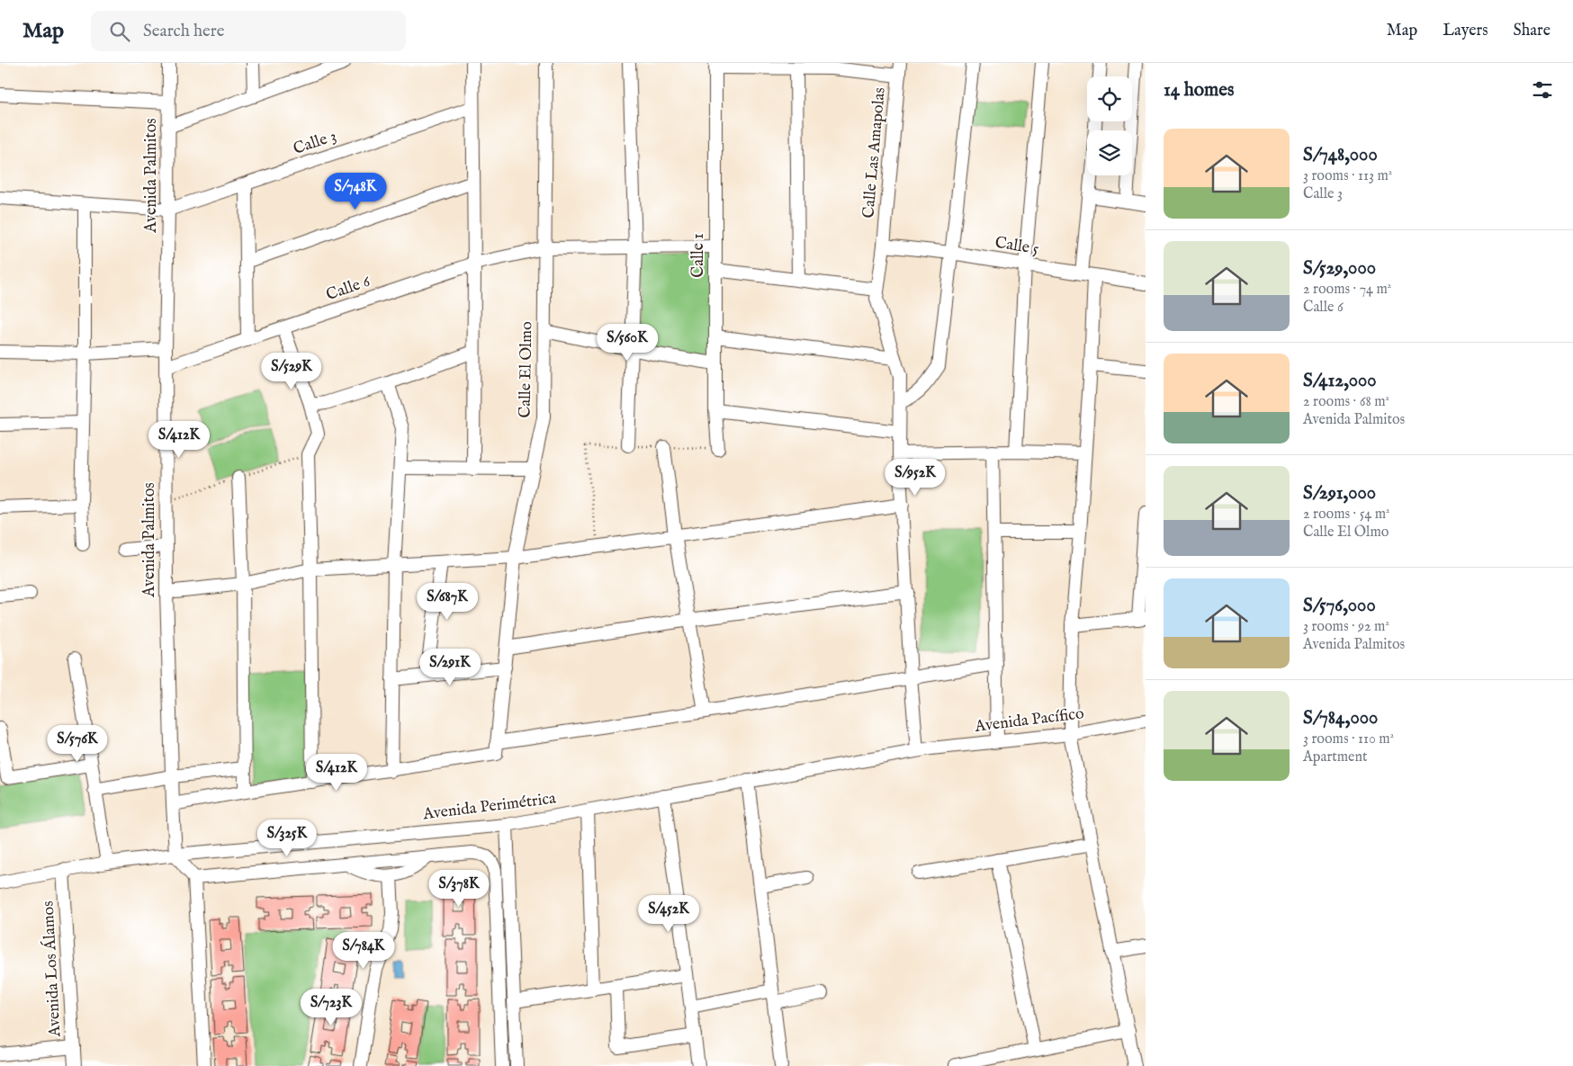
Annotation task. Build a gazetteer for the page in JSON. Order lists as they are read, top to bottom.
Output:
{
  "streets": {
    "street": [
      "Calle 3",
      "Calle Las Amapolas",
      "Avenida Palmitos",
      "Calle 5",
      "Calle 1",
      "Calle 6",
      "Calle El Olmo",
      "Avenida Pacífico",
      "Avenida Perimétrica",
      "Avenida Los Álamos"
    ]
  },
  "crossings": [
    ["Calle 3", "Avenida Palmitos"],
    ["Calle Las Amapolas", "Calle 5"],
    ["Calle Las Amapolas", "Avenida Pacífico"],
    ["Calle Las Amapolas", "Avenida Perimétrica"],
    ["Avenida Palmitos", "Calle 6"],
    ["Avenida Palmitos", "Avenida Perimétrica"],
    ["Calle 1", "Calle 6"],
    ["Calle 6", "Calle El Olmo"],
    ["Avenida Pacífico", "Avenida Perimétrica"],
    ["Avenida Perimétrica", "Avenida Los Álamos"]
  ],
  "page": {
    "header": "Map",
    "search": "Search here",
    "nav": ["Map", "Layers", "Share"],
    "heading": "14 homes",
    "list": [
      {
        "name": "S/748,000",
        "note": "3 rooms · 113 m² · Calle 3"
      },
      {
        "name": "S/529,000",
        "note": "2 rooms · 74 m² · Calle 6"
      },
      {
        "name": "S/412,000",
        "note": "2 rooms · 68 m² · Avenida Palmitos"
      },
      {
        "name": "S/291,000",
        "note": "2 rooms · 54 m² · Calle El Olmo"
      },
      {
        "name": "S/576,000",
        "note": "3 rooms · 92 m² · Avenida Palmitos"
      },
      {
        "name": "S/784,000",
        "note": "3 rooms · 110 m² · Apartment"
      }
    ],
    "price": [
      "S/748K",
      "S/560K",
      "S/529K",
      "S/412K",
      "S/952K",
      "S/687K",
      "S/291K",
      "S/576K",
      "S/412K",
      "S/325K",
      "S/378K",
      "S/452K",
      "S/784K",
      "S/723K"
    ]
  }
}
